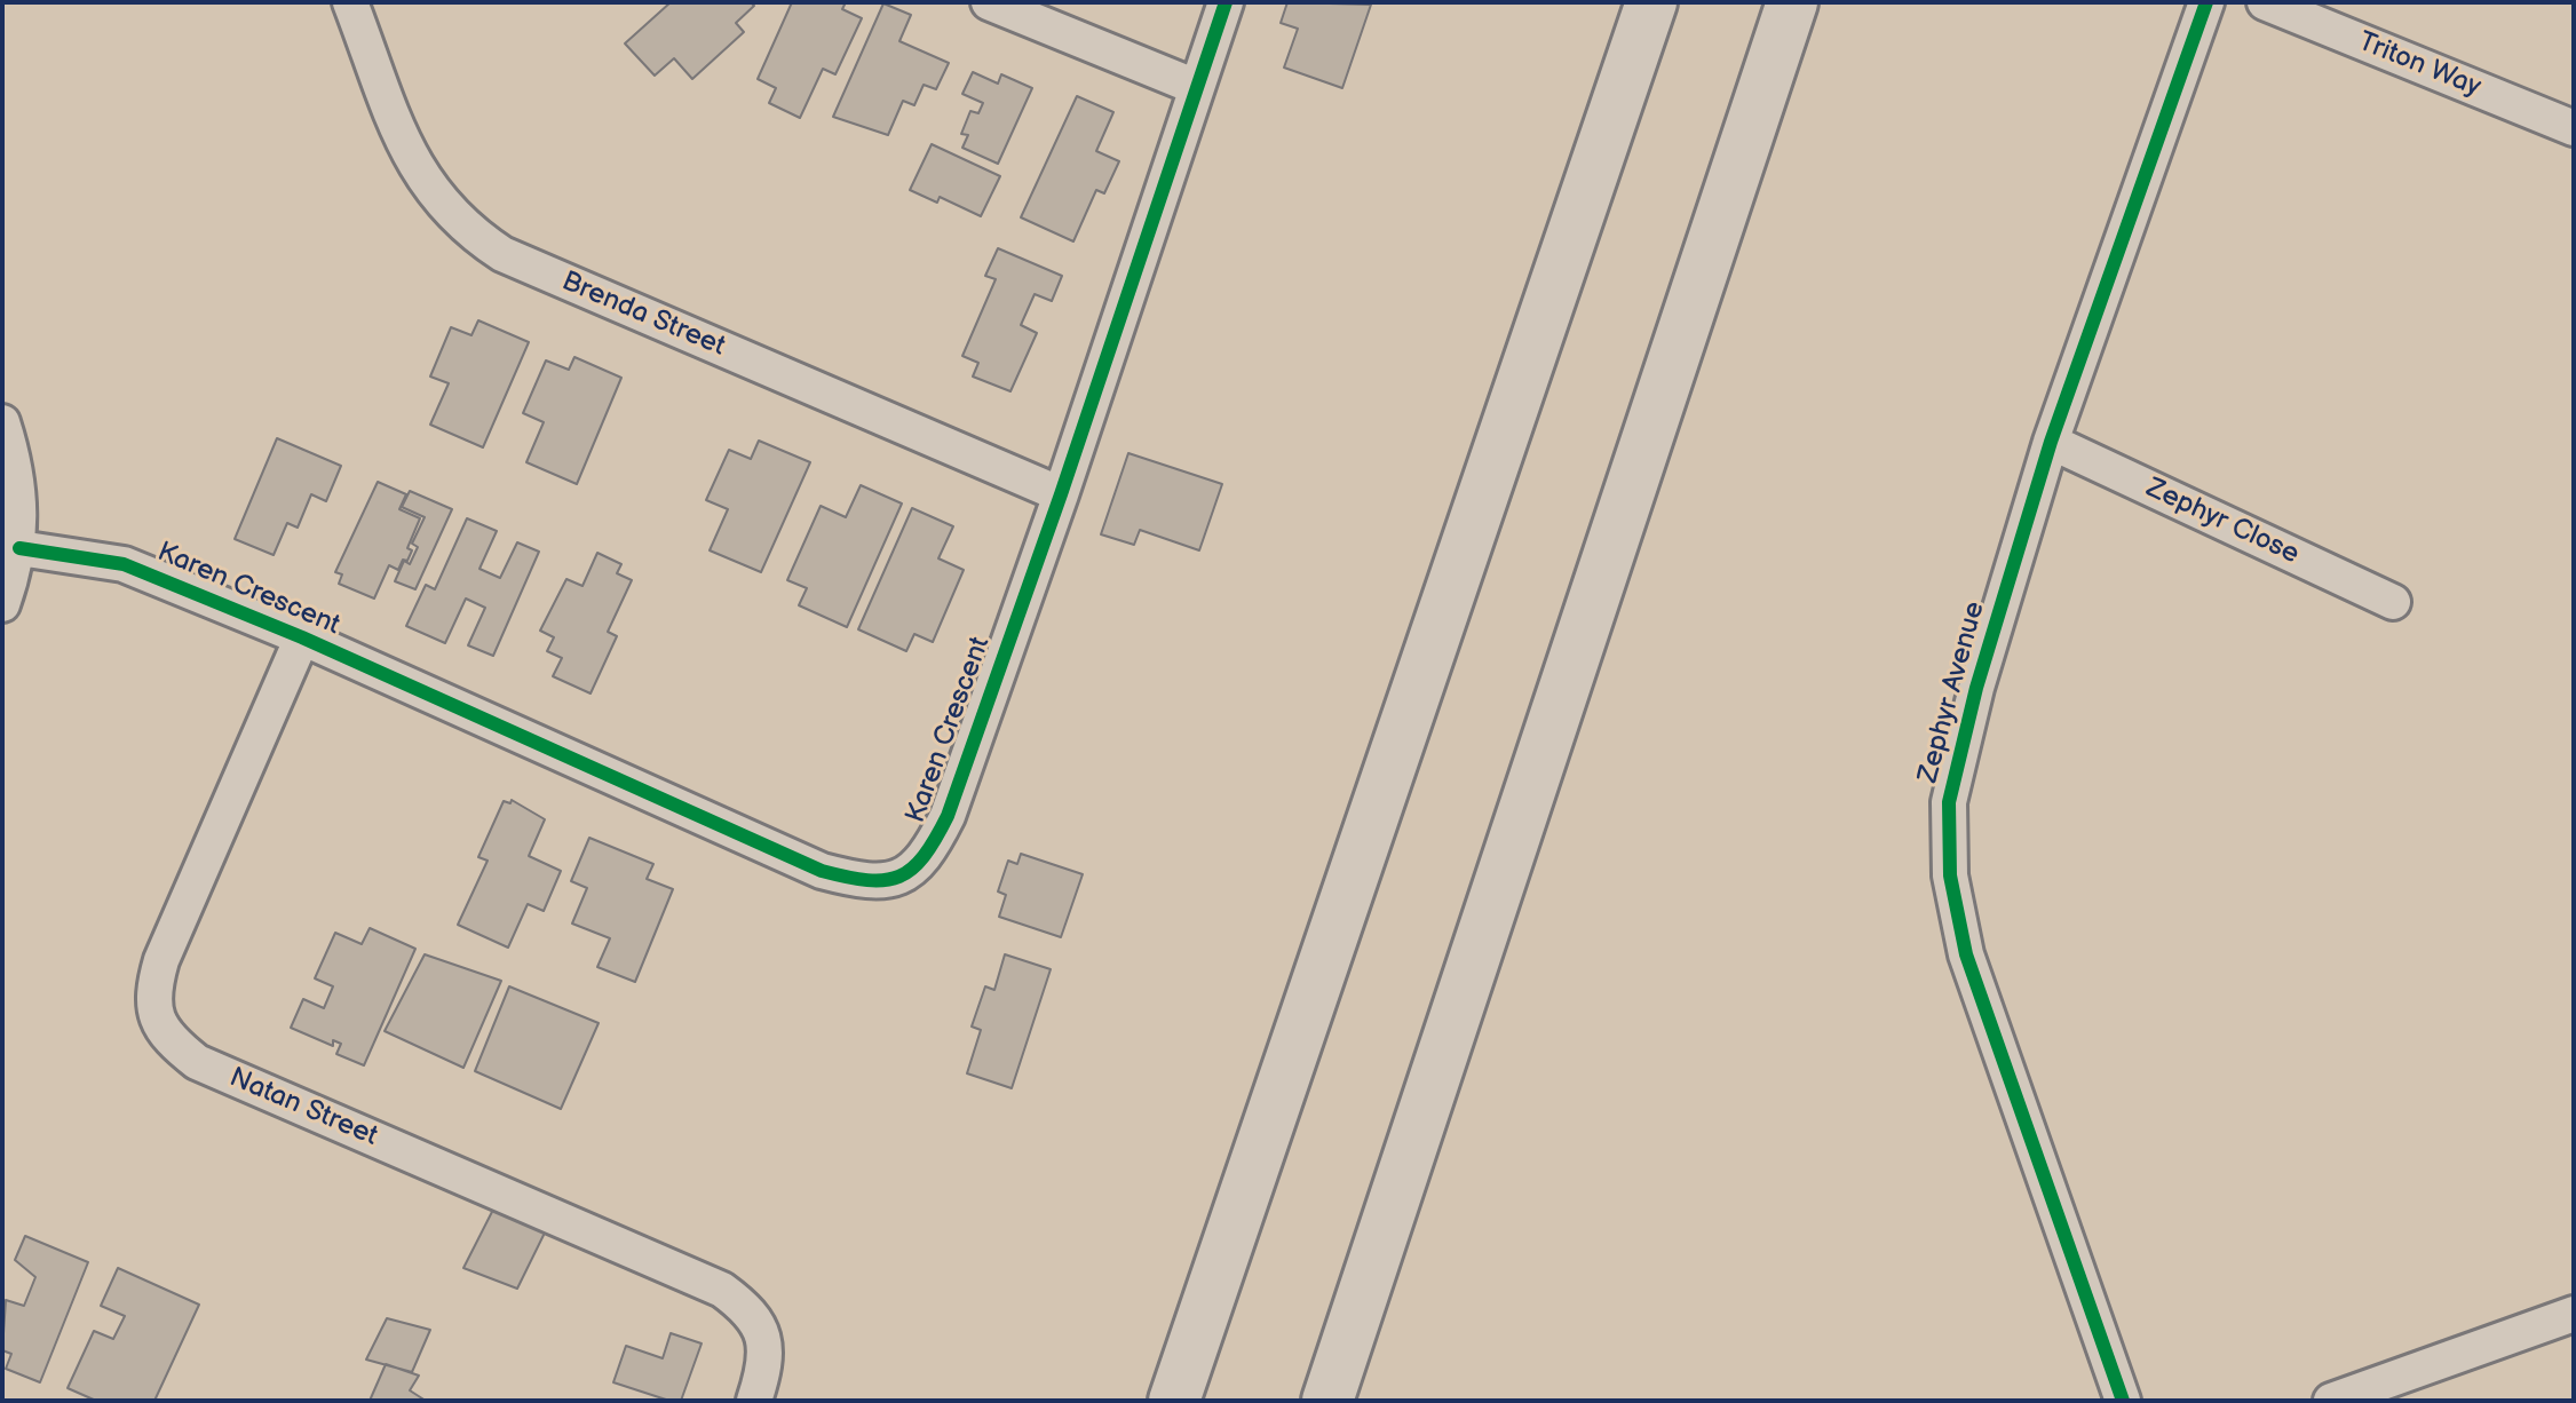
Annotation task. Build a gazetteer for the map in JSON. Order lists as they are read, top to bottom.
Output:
{
  "streets": {
    "street": [
      "Triton Way",
      "Brenda Street",
      "Zephyr Close",
      "Karen Crescent",
      "Zephyr Avenue",
      "Natan Street"
    ]
  },
  "crossings": [
    ["Brenda Street", "Karen Crescent"],
    ["Zephyr Close", "Zephyr Avenue"],
    ["Karen Crescent", "Natan Street"]
  ]
}
